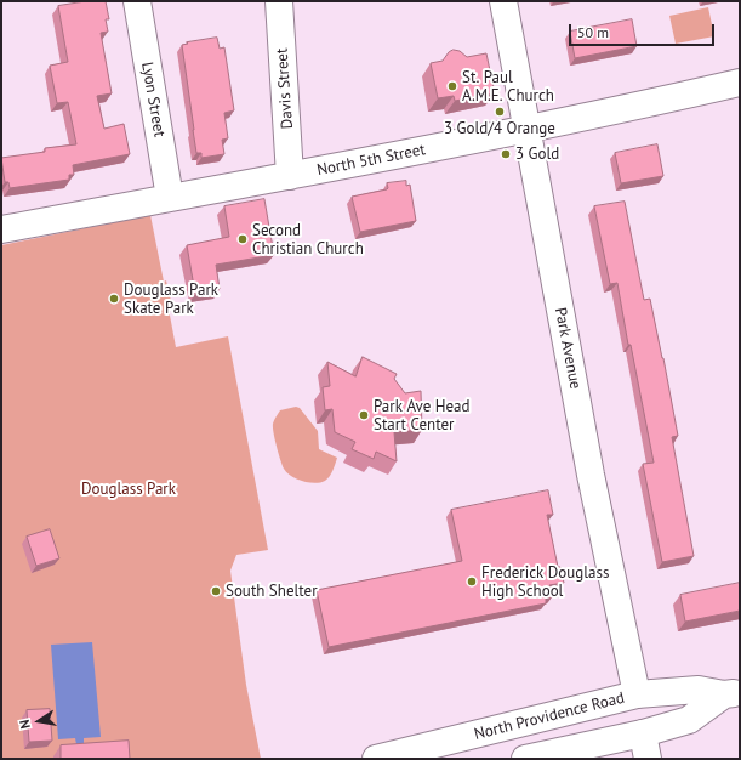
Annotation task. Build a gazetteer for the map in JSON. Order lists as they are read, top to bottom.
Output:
{
  "streets": {
    "street": [
      "Davis Street",
      "Lyon Street",
      "North 5th Street",
      "Park Avenue",
      "North Providence Road"
    ]
  },
  "crossings": [
    ["Davis Street", "North 5th Street"],
    ["Lyon Street", "North 5th Street"],
    ["North 5th Street", "Park Avenue"],
    ["Park Avenue", "North Providence Road"]
  ],
  "parks": ["Douglass Park"],
  "places": [
    "St. Paul A.M.E. Church",
    "3 Gold/4 Orange",
    "3 Gold",
    "Second Christian Church",
    "Douglass Park Skate Park",
    "Park Ave Head Start Center",
    "Frederick Douglass High School",
    "South Shelter"
  ],
  "scale_bar": "50 m",
  "north": "left"
}
